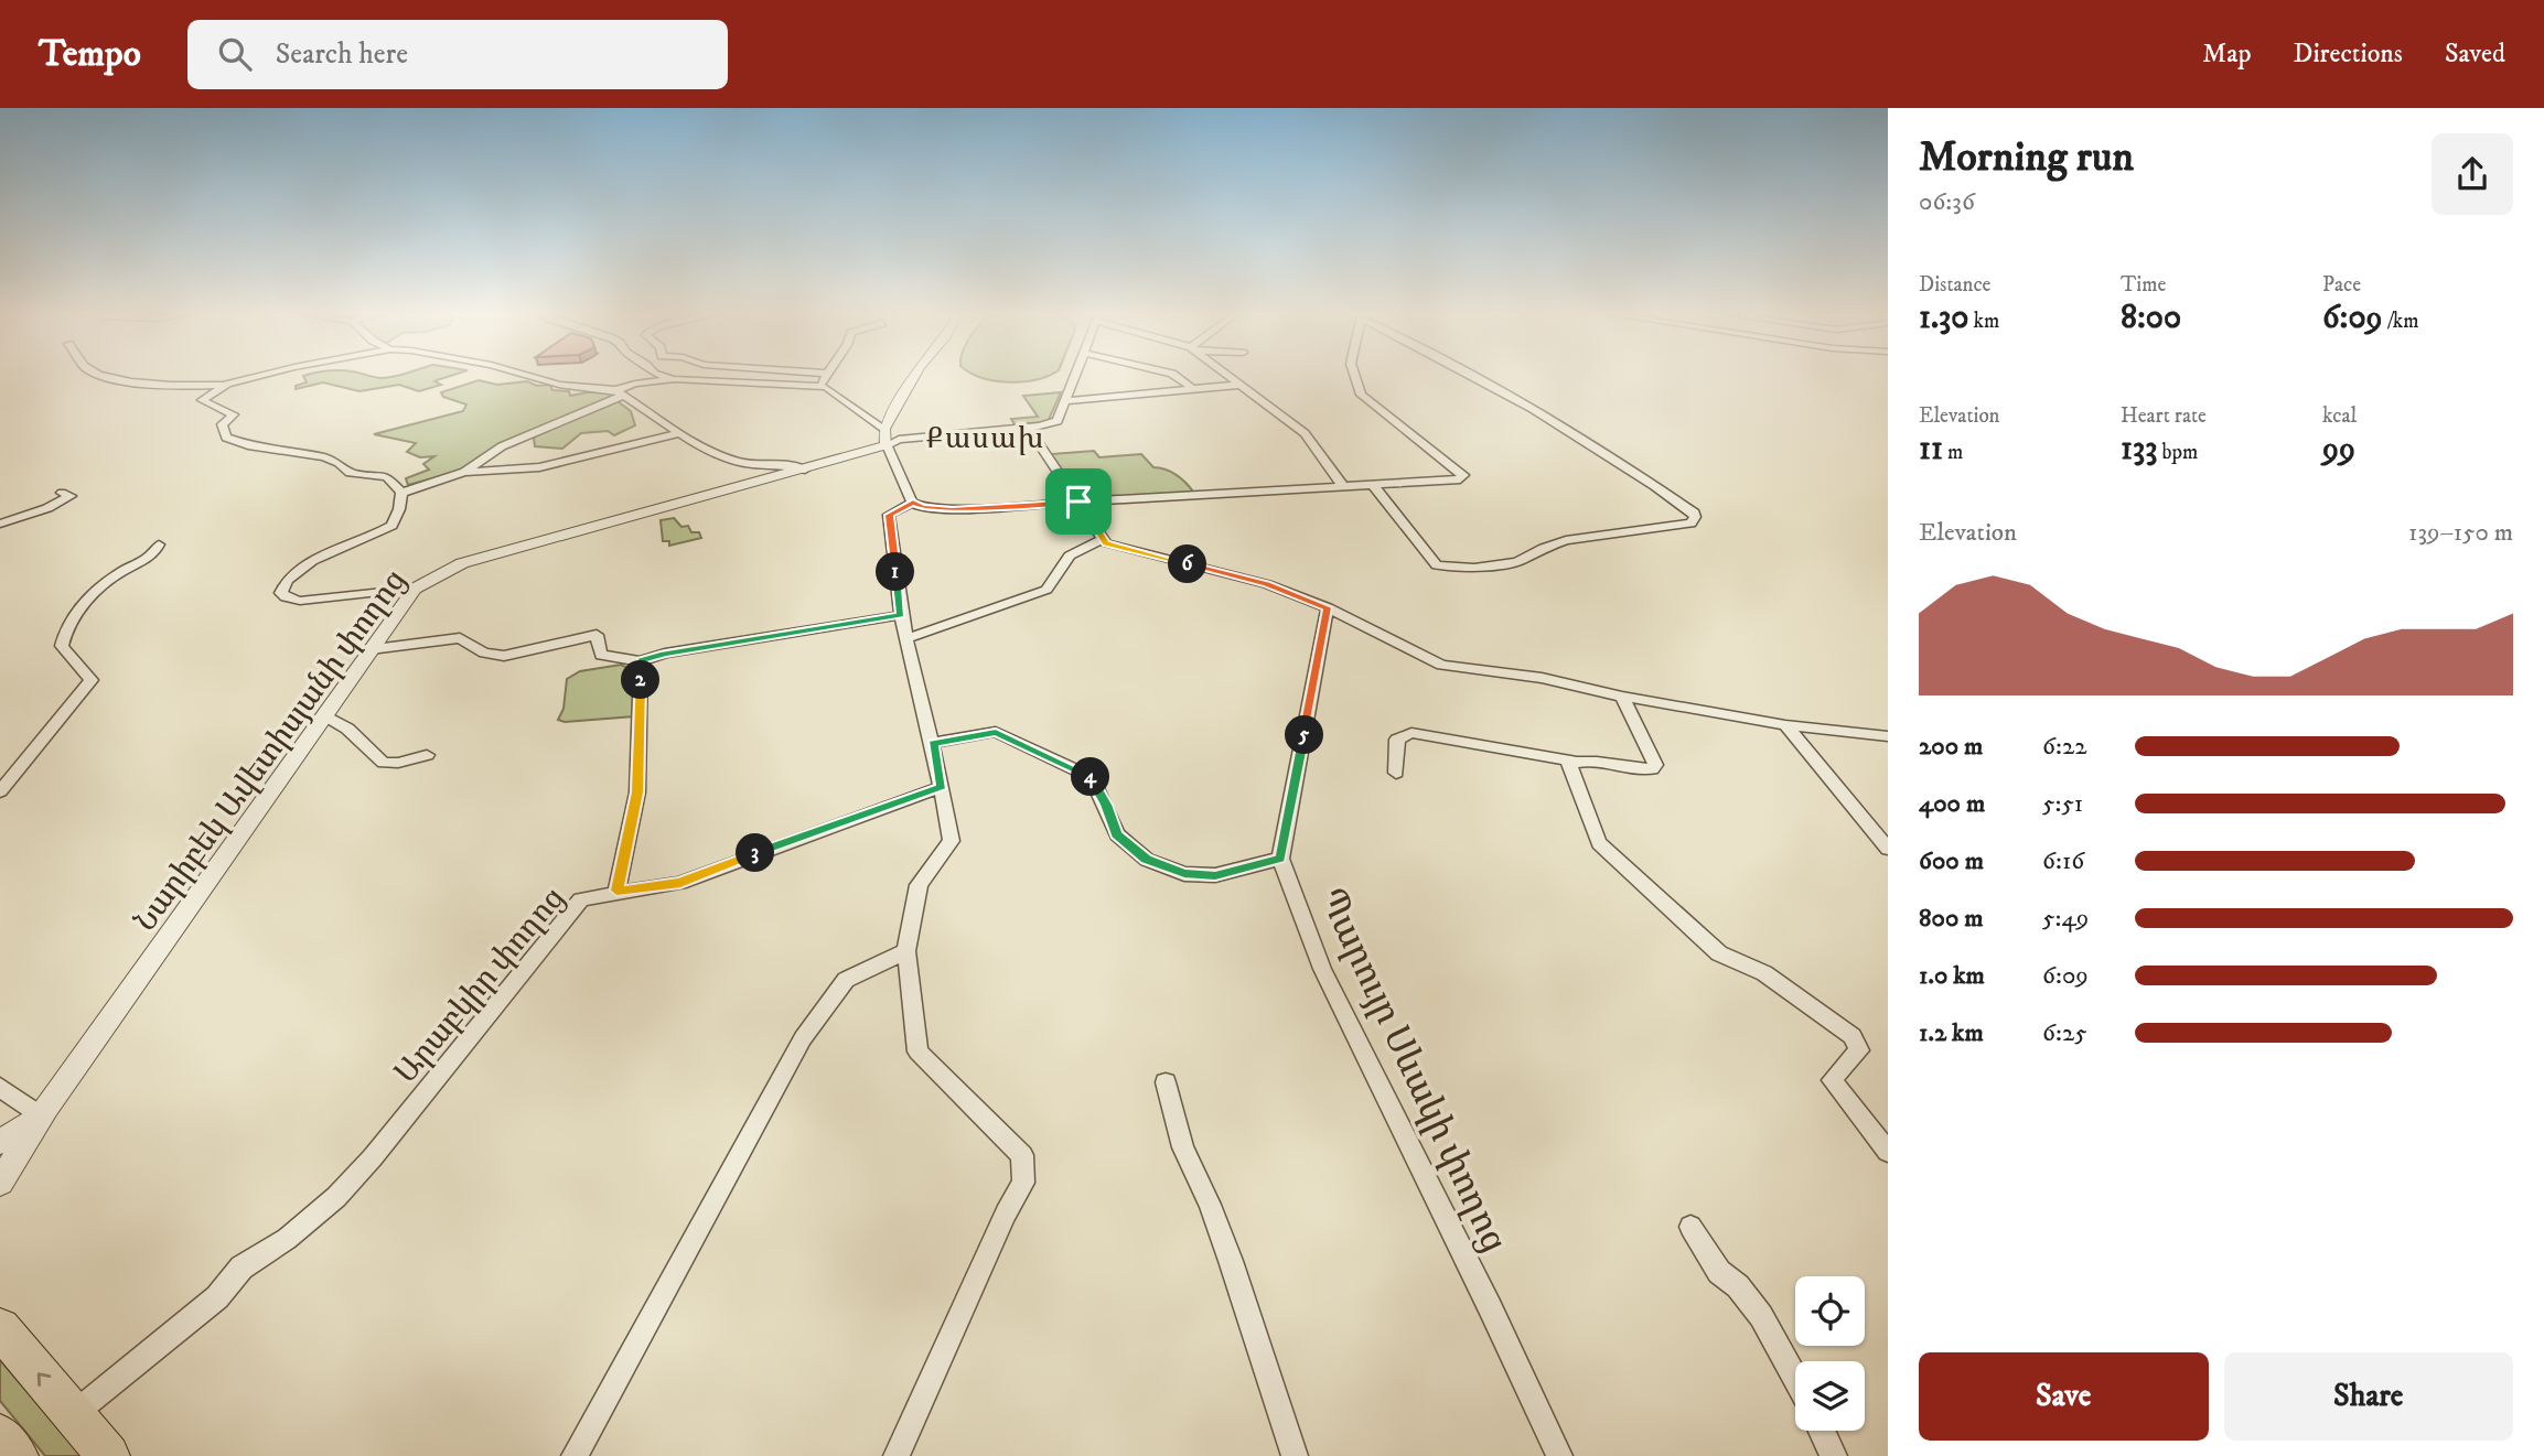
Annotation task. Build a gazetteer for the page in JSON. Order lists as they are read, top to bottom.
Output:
{
  "streets": {
    "street": ["Նարիբեկ Ավետիսյանի փողոց", "Արաբկիր փողոց", "Պարույր Սևակի փողոց"]
  },
  "districts": ["Քասախ"],
  "page": {
    "header": "Tempo",
    "search": "Search here",
    "nav": ["Map", "Directions", "Saved"],
    "heading": ["Morning run", "06:36"],
    "stats": [
      ["Distance", "1.30 km"],
      ["Time", "8:00"],
      ["Pace", "6:09 /km"],
      ["Elevation", "11 m"],
      ["Heart rate", "133 bpm"],
      ["kcal", "99"]
    ],
    "chart": ["Elevation", "139–150 m"],
    "pins": [
      "6",
      "1",
      "2",
      "5",
      "4",
      "3"
    ],
    "list": [
      {
        "name": "200 m",
        "note": "6:22"
      },
      {
        "name": "400 m",
        "note": "5:51"
      },
      {
        "name": "600 m",
        "note": "6:16"
      },
      {
        "name": "800 m",
        "note": "5:49"
      },
      {
        "name": "1.0 km",
        "note": "6:09"
      },
      {
        "name": "1.2 km",
        "note": "6:25"
      }
    ],
    "buttons": ["Save", "Share"]
  }
}
